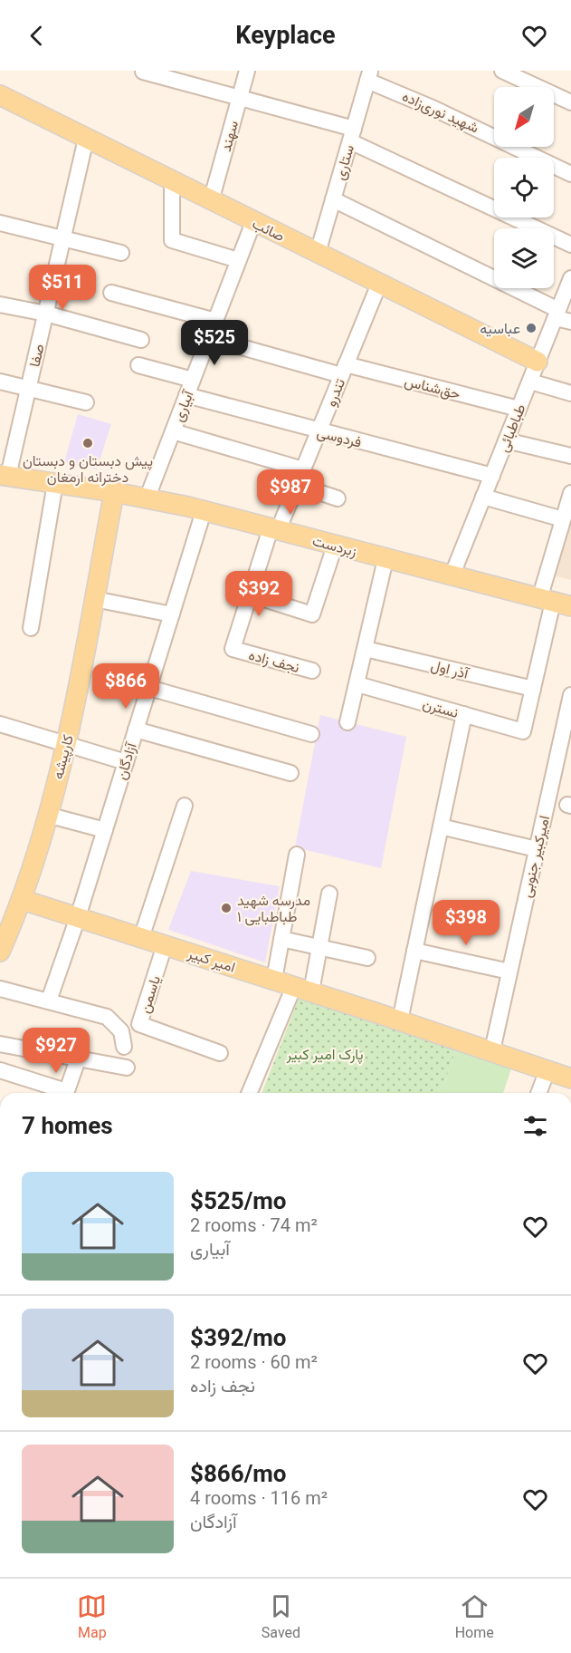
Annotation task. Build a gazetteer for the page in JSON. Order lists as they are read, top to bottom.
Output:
{
  "streets": {
    "main road": [
      "صائب",
      "زبردست",
      "کارپیشه",
      "امیر کبیر"
    ],
    "street": [
      "شهید نوری‌زاده",
      "سهند",
      "ستاری",
      "صفا",
      "حق‌شناس",
      "تندرو",
      "آبیاری",
      "طباطبائی",
      "فردوسی",
      "نجف زاده",
      "آذر اول",
      "نسترن",
      "آزادگان",
      "امیرکبیر جنوبی",
      "یاسمن"
    ]
  },
  "crossings": [
    ["شهید نوری‌زاده", "ستاری"],
    ["سهند", "صائب"],
    ["ستاری", "صائب"],
    ["صائب", "صفا"],
    ["صائب", "تندرو"],
    ["صائب", "آبیاری"],
    ["صائب", "طباطبائی"],
    ["صفا", "زبردست"],
    ["حق‌شناس", "تندرو"],
    ["حق‌شناس", "آبیاری"],
    ["حق‌شناس", "طباطبائی"],
    ["تندرو", "فردوسی"],
    ["تندرو", "زبردست"],
    ["تندرو", "نجف زاده"],
    ["آبیاری", "فردوسی"],
    ["آبیاری", "زبردست"],
    ["طباطبائی", "فردوسی"],
    ["طباطبائی", "زبردست"],
    ["زبردست", "نجف زاده"],
    ["زبردست", "کارپیشه"],
    ["زبردست", "آزادگان"],
    ["آذر اول", "نسترن"],
    ["کارپیشه", "امیر کبیر"],
    ["آزادگان", "امیر کبیر"],
    ["امیرکبیر جنوبی", "امیر کبیر"],
    ["امیر کبیر", "یاسمن"]
  ],
  "parks": ["پارک امیر کبیر"],
  "places": ["عباسیه", "پیش دبستان و دبستان دخترانه ارمغان", "مدرسه شهید طباطبایی ۱"],
  "north": "bottom left",
  "page": {
    "header": "Keyplace",
    "price": [
      "$511",
      "$525",
      "$987",
      "$392",
      "$866",
      "$398",
      "$927"
    ],
    "heading": "7 homes",
    "list": [
      {
        "name": "$525/mo",
        "note": "2 rooms · 74 m² · آبیاری"
      },
      {
        "name": "$392/mo",
        "note": "2 rooms · 60 m² · نجف زاده"
      },
      {
        "name": "$866/mo",
        "note": "4 rooms · 116 m² · آزادگان"
      }
    ],
    "tabs": ["Map", "Saved", "Home"]
  }
}
